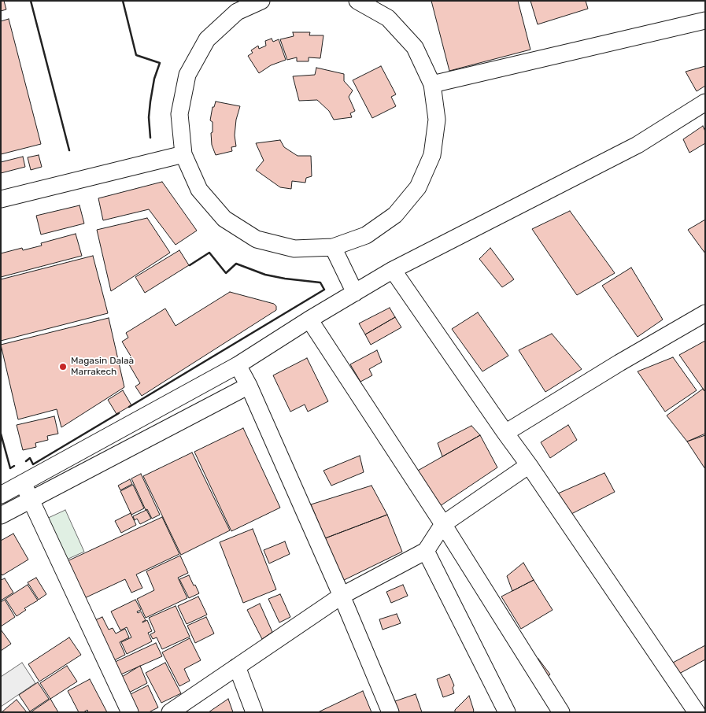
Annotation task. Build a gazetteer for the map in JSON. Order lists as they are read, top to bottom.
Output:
{
  "places": ["Magasin Dalaà Marrakech"]
}
